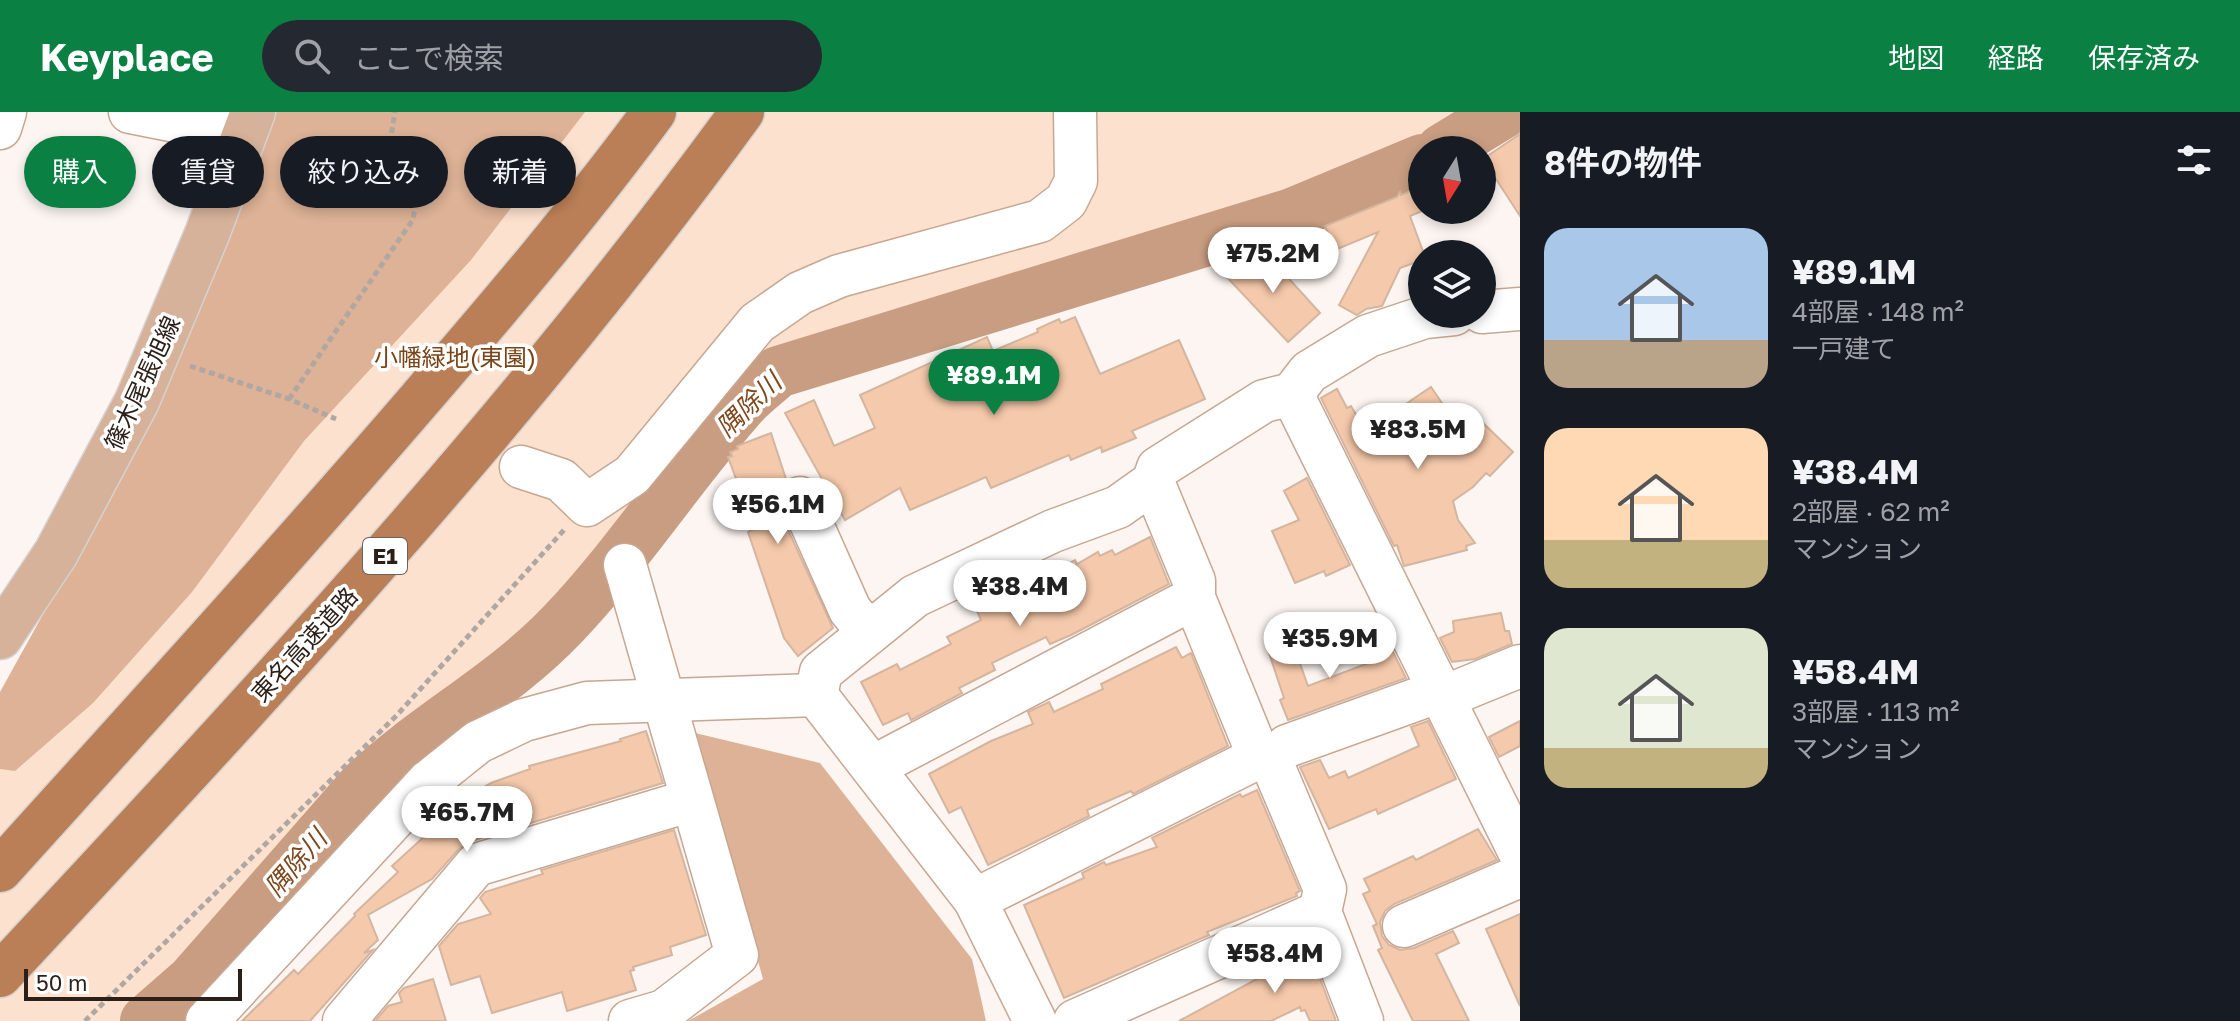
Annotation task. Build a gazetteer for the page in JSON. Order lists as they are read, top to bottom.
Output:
{
  "streets": {
    "highway": ["E1", "東名高速道路"],
    "main road": ["篠木尾張旭線"]
  },
  "water": ["隅除川"],
  "parks": ["小幡緑地(東園)"],
  "scale_bar": "50 m",
  "north": "bottom",
  "page": {
    "header": "Keyplace",
    "search": "ここで検索",
    "nav": ["地図", "経路", "保存済み"],
    "heading": "8件の物件",
    "chip": [
      "購入",
      "賃貸",
      "絞り込み",
      "新着"
    ],
    "list": [
      {
        "name": "¥89.1M",
        "note": "4部屋 · 148 m² · 一戸建て"
      },
      {
        "name": "¥38.4M",
        "note": "2部屋 · 62 m² · マンション"
      },
      {
        "name": "¥58.4M",
        "note": "3部屋 · 113 m² · マンション"
      }
    ],
    "price": [
      "¥75.2M",
      "¥89.1M",
      "¥83.5M",
      "¥56.1M",
      "¥38.4M",
      "¥35.9M",
      "¥65.7M",
      "¥58.4M"
    ],
    "scale": "50 m"
  }
}
